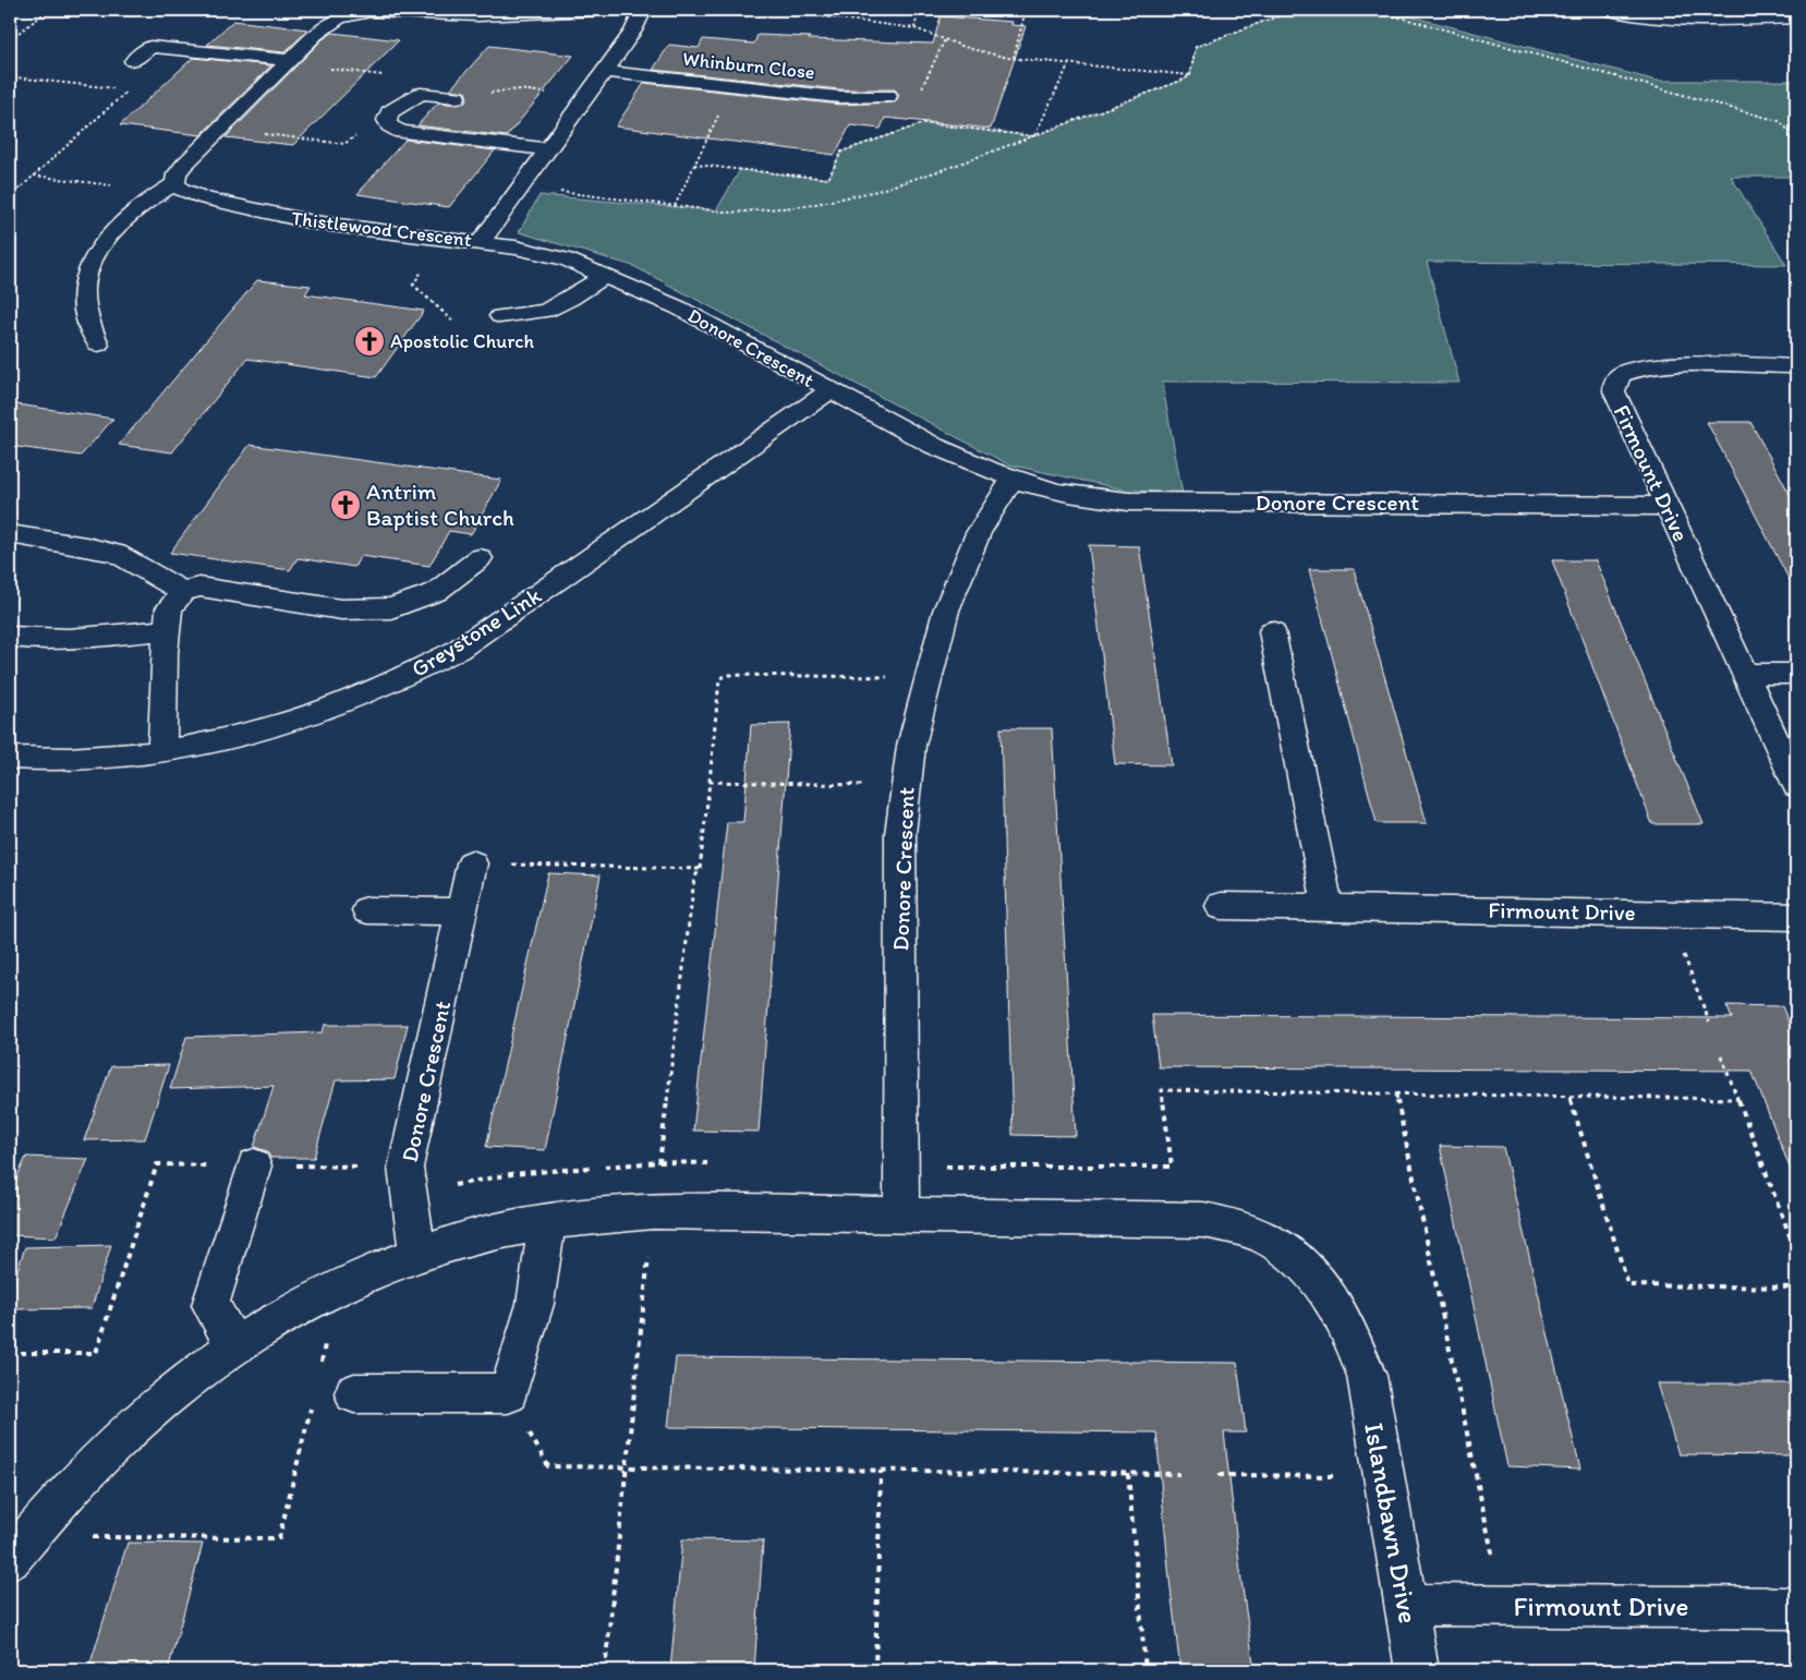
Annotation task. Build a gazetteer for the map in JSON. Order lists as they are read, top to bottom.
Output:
{
  "streets": {
    "street": [
      "Whinburn Close",
      "Thistlewood Crescent",
      "Donore Crescent",
      "Firmount Drive",
      "Greystone Link",
      "Islandbawn Drive"
    ]
  },
  "crossings": [
    ["Whinburn Close", "Thistlewood Crescent"],
    ["Thistlewood Crescent", "Donore Crescent"],
    ["Donore Crescent", "Firmount Drive"],
    ["Donore Crescent", "Greystone Link"],
    ["Donore Crescent", "Islandbawn Drive"],
    ["Firmount Drive", "Islandbawn Drive"]
  ],
  "places": {
    "church": ["Apostolic Church", "Antrim Baptist Church"]
  }
}
